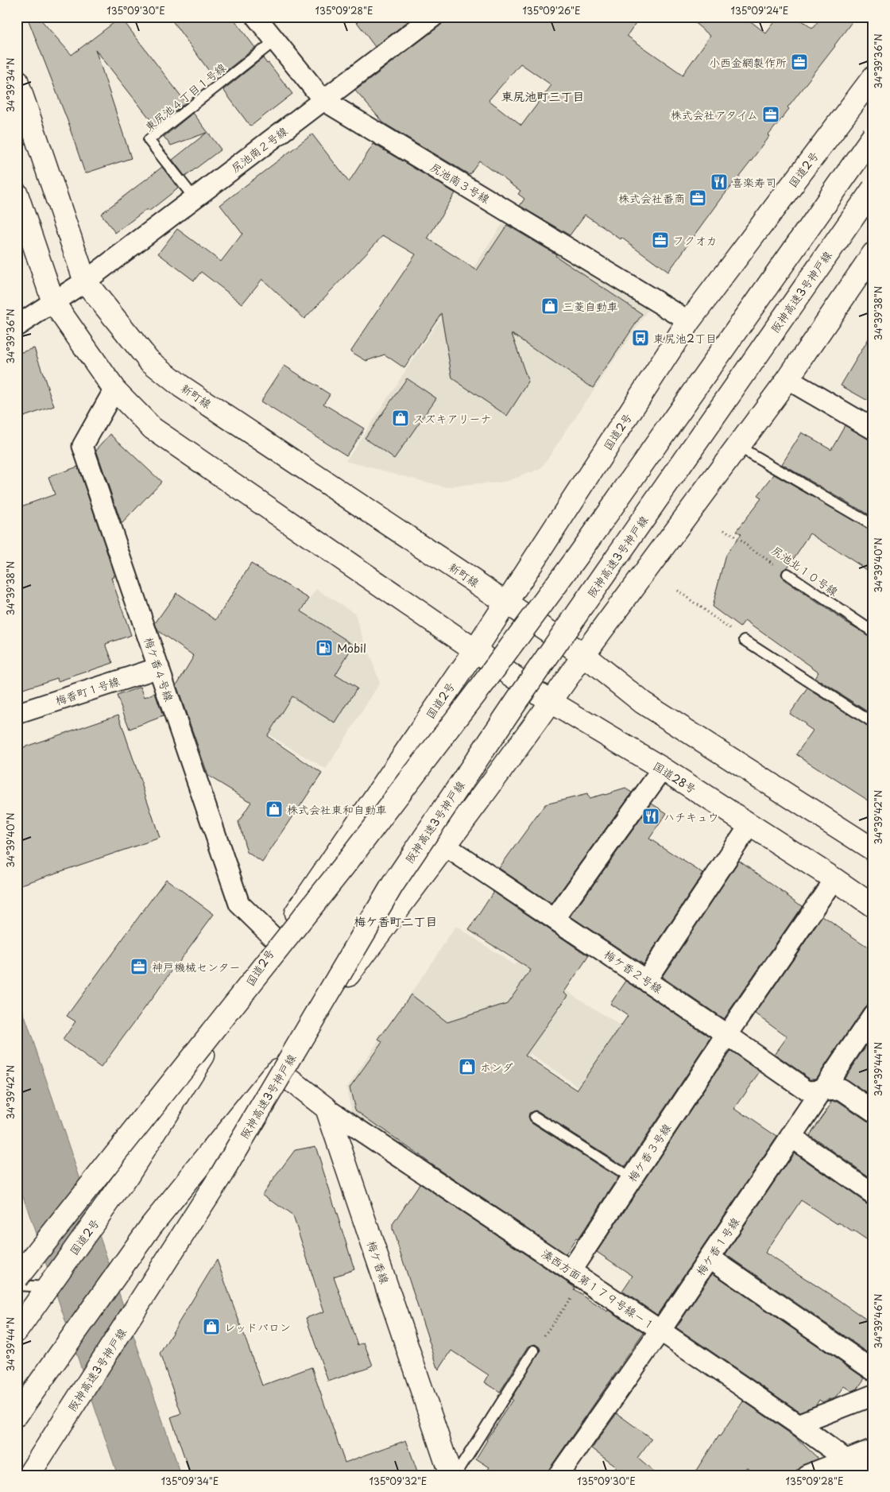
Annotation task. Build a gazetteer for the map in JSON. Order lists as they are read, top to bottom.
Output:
{
  "streets": {
    "main road": [
      "国道2号",
      "阪神高速3号神戸線",
      "新町線",
      "国道28号",
      "梅ケ香線"
    ],
    "street": [
      "尻池南２号線",
      "尻池南３号線",
      "梅ケ香４号線",
      "梅香町１号線",
      "梅ケ香２号線",
      "梅ケ香３号線",
      "梅ケ香１号線",
      "湊西方面第１７９号線－１"
    ],
    "lane": ["東尻池４丁目１号線", "尻池北１０号線"]
  },
  "crossings": [
    ["東尻池４丁目１号線", "尻池南２号線"],
    ["東尻池４丁目１号線", "尻池南３号線"],
    ["尻池南２号線", "尻池南３号線"],
    ["尻池南２号線", "新町線"],
    ["国道2号", "尻池南３号線"],
    ["国道2号", "新町線"],
    ["国道2号", "梅ケ香４号線"],
    ["国道2号", "国道28号"],
    ["梅ケ香４号線", "梅香町１号線"],
    ["国道28号", "梅ケ香３号線"],
    ["梅ケ香２号線", "梅ケ香３号線"],
    ["梅ケ香２号線", "梅ケ香１号線"],
    ["梅ケ香３号線", "湊西方面第１７９号線－１"],
    ["梅ケ香１号線", "湊西方面第１７９号線－１"],
    ["梅ケ香線", "湊西方面第１７９号線－１"]
  ],
  "districts": ["東尻池町三丁目", "梅ケ香町二丁目"],
  "places": {
    "office": [
      "小西金網製作所",
      "株式会社アタイム",
      "株式会社番商",
      "フクオカ",
      "神戸機械センター"
    ],
    "restaurant": ["喜楽寿司", "ハチキュウ"],
    "shop": [
      "三菱自動車",
      "スズキアリーナ",
      "株式会社東和自動車",
      "ホンダ",
      "レッドバロン"
    ],
    "bus stop": ["東尻池2丁目"],
    "fuel station": ["Mobil"]
  },
  "coordinates": [
    "135°09'30\"E",
    "135°09'28\"E",
    "135°09'26\"E",
    "135°09'24\"E",
    "34°39'36\"N",
    "34°39'34\"N",
    "34°39'38\"N",
    "34°39'40\"N",
    "34°39'42\"N",
    "34°39'44\"N",
    "34°39'46\"N",
    "135°09'34\"E",
    "135°09'32\"E"
  ]
}
